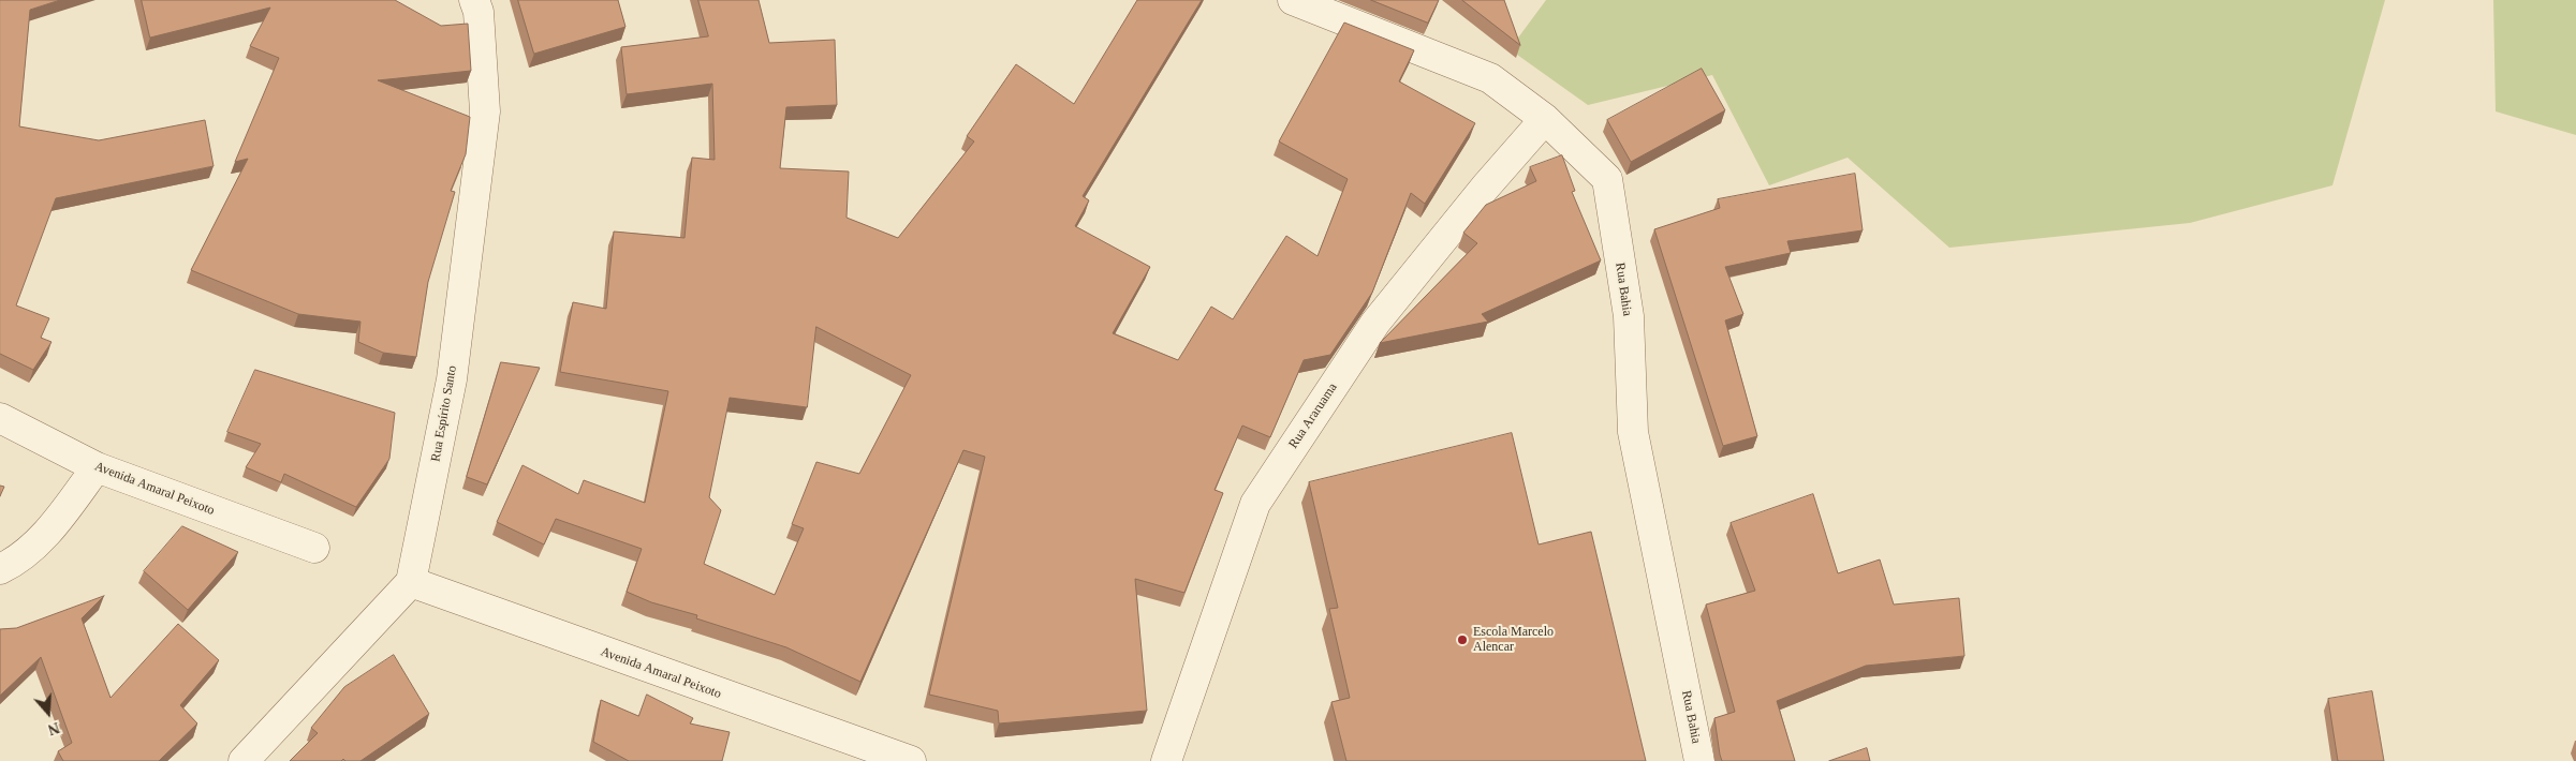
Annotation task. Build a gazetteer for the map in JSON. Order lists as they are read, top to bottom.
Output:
{
  "streets": {
    "street": [
      "Rua Bahia",
      "Rua Espírito Santo",
      "Rua Araruama",
      "Avenida Amaral Peixoto"
    ]
  },
  "crossings": [
    ["Rua Bahia", "Rua Araruama"],
    ["Rua Espírito Santo", "Avenida Amaral Peixoto"]
  ],
  "places": ["Escola Marcelo Alencar"],
  "north": "bottom"
}
